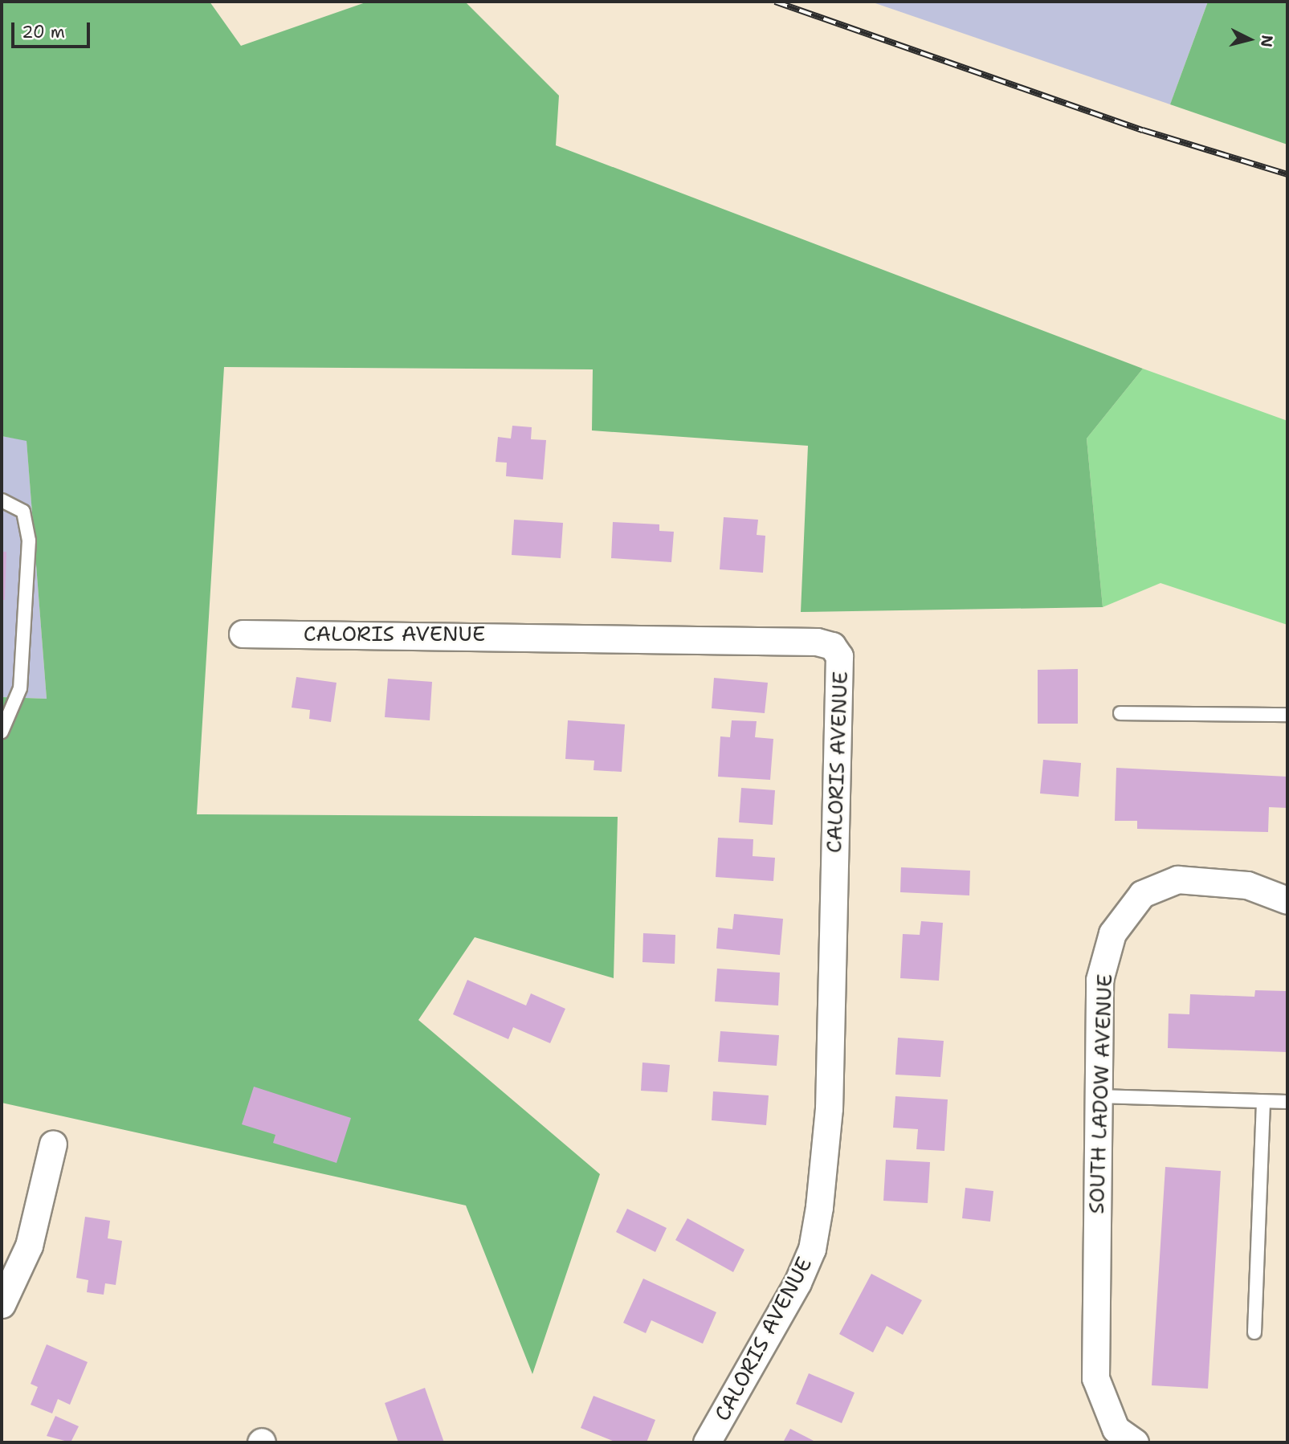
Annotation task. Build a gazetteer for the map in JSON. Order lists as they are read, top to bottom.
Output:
{
  "streets": {
    "street": ["CALORIS AVENUE", "SOUTH LADOW AVENUE"]
  },
  "scale_bar": "20 m",
  "north": "right"
}
